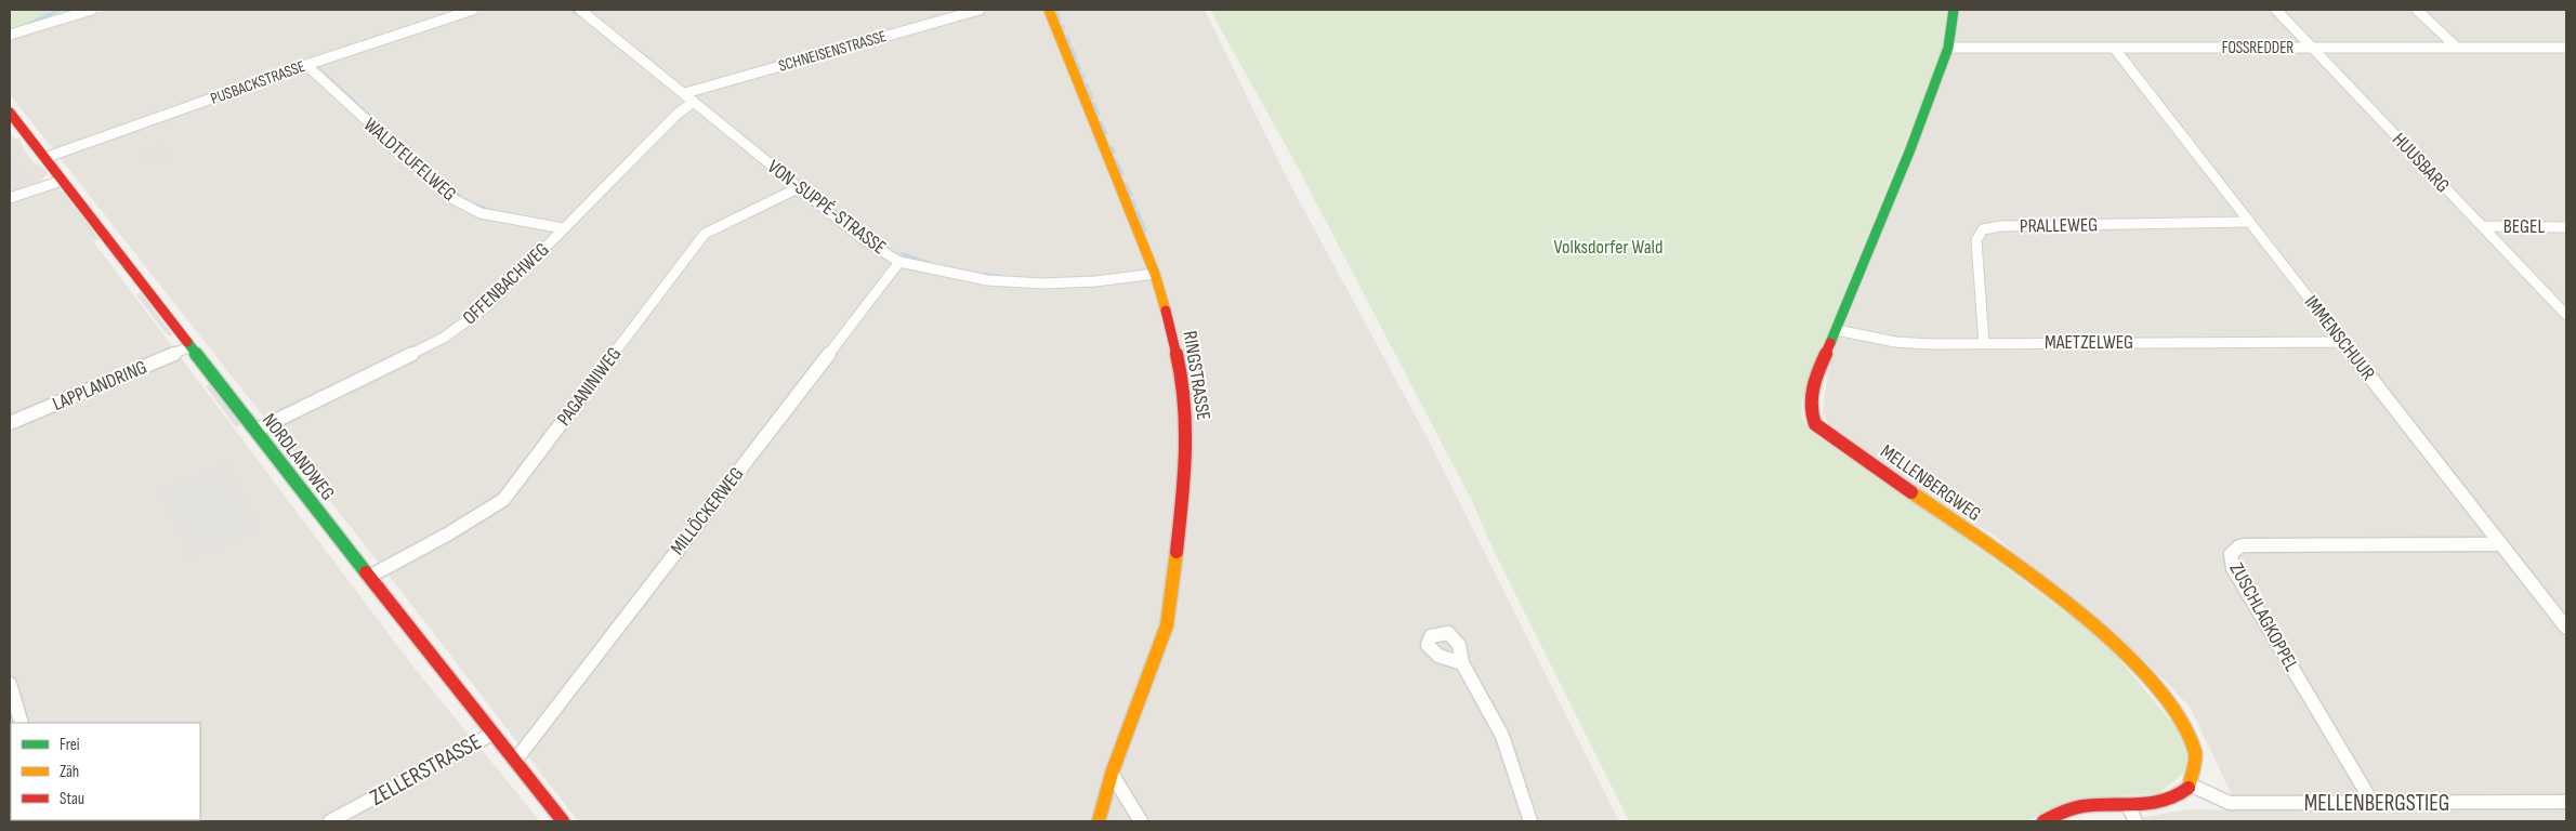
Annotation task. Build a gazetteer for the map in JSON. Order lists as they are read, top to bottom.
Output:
{
  "streets": {
    "street": [
      "FOSSREDDER",
      "SCHNEISENSTRASSE",
      "PUSBACKSTRASSE",
      "WALDTEUFELWEG",
      "HUUSBARG",
      "VON-SUPPÉ-STRASSE",
      "PRALLEWEG",
      "BEGEL",
      "OFFENBACHWEG",
      "IMMENSCHUUR",
      "MAETZELWEG",
      "RINGSTRASSE",
      "LAPPLANDRING",
      "PAGANINIWEG",
      "NORDLANDWEG",
      "MELLENBERGWEG",
      "MILLÖCKERWEG",
      "ZUSCHLAGKOPPEL",
      "ZELLERSTRASSE",
      "MELLENBERGSTIEG"
    ]
  },
  "crossings": [
    ["FOSSREDDER", "HUUSBARG"],
    ["FOSSREDDER", "IMMENSCHUUR"],
    ["FOSSREDDER", "MELLENBERGWEG"],
    ["SCHNEISENSTRASSE", "VON-SUPPÉ-STRASSE"],
    ["SCHNEISENSTRASSE", "OFFENBACHWEG"],
    ["PUSBACKSTRASSE", "WALDTEUFELWEG"],
    ["PUSBACKSTRASSE", "NORDLANDWEG"],
    ["WALDTEUFELWEG", "OFFENBACHWEG"],
    ["HUUSBARG", "BEGEL"],
    ["VON-SUPPÉ-STRASSE", "OFFENBACHWEG"],
    ["VON-SUPPÉ-STRASSE", "RINGSTRASSE"],
    ["VON-SUPPÉ-STRASSE", "PAGANINIWEG"],
    ["VON-SUPPÉ-STRASSE", "MILLÖCKERWEG"],
    ["PRALLEWEG", "IMMENSCHUUR"],
    ["PRALLEWEG", "MAETZELWEG"],
    ["OFFENBACHWEG", "NORDLANDWEG"],
    ["IMMENSCHUUR", "MAETZELWEG"],
    ["IMMENSCHUUR", "ZUSCHLAGKOPPEL"],
    ["MAETZELWEG", "MELLENBERGWEG"],
    ["LAPPLANDRING", "NORDLANDWEG"],
    ["PAGANINIWEG", "NORDLANDWEG"],
    ["NORDLANDWEG", "MILLÖCKERWEG"],
    ["NORDLANDWEG", "ZELLERSTRASSE"],
    ["MELLENBERGWEG", "MELLENBERGSTIEG"],
    ["ZUSCHLAGKOPPEL", "MELLENBERGSTIEG"]
  ],
  "parks": ["Volksdorfer Wald"],
  "legend": ["Frei", "Zäh", "Stau"]
}
